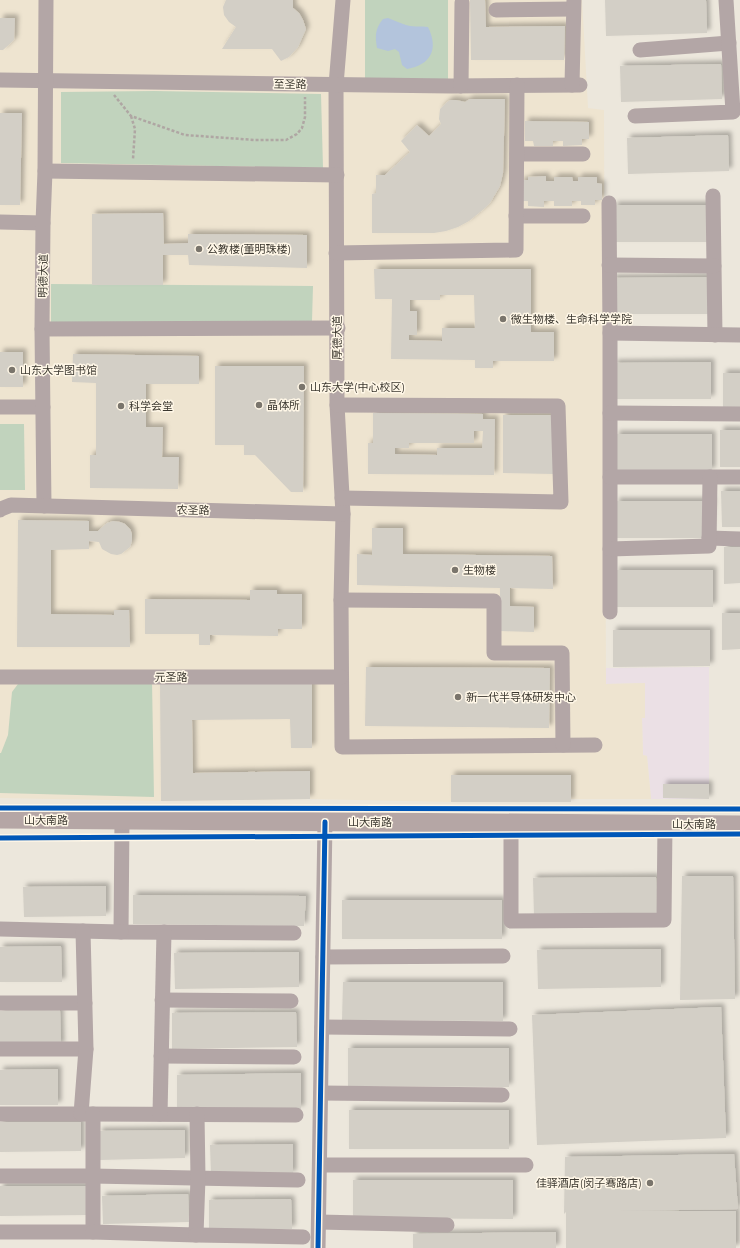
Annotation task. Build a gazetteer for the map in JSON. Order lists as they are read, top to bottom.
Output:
{
  "streets": {
    "main road": ["山大南路"],
    "street": [
      "至圣路",
      "明德大道",
      "厚德大道",
      "农圣路",
      "元圣路"
    ]
  },
  "crossings": [
    ["至圣路", "明德大道"],
    ["至圣路", "厚德大道"],
    ["明德大道", "农圣路"],
    ["厚德大道", "农圣路"],
    ["厚德大道", "元圣路"]
  ],
  "places": [
    "公教楼(董明珠楼)",
    "微生物楼、生命科学学院",
    "山东大学图书馆",
    "山东大学(中心校区)",
    "晶体所",
    "科学会堂",
    "生物楼",
    "新一代半导体研发中心",
    "佳驿酒店(闵子骞路店)"
  ]
}
